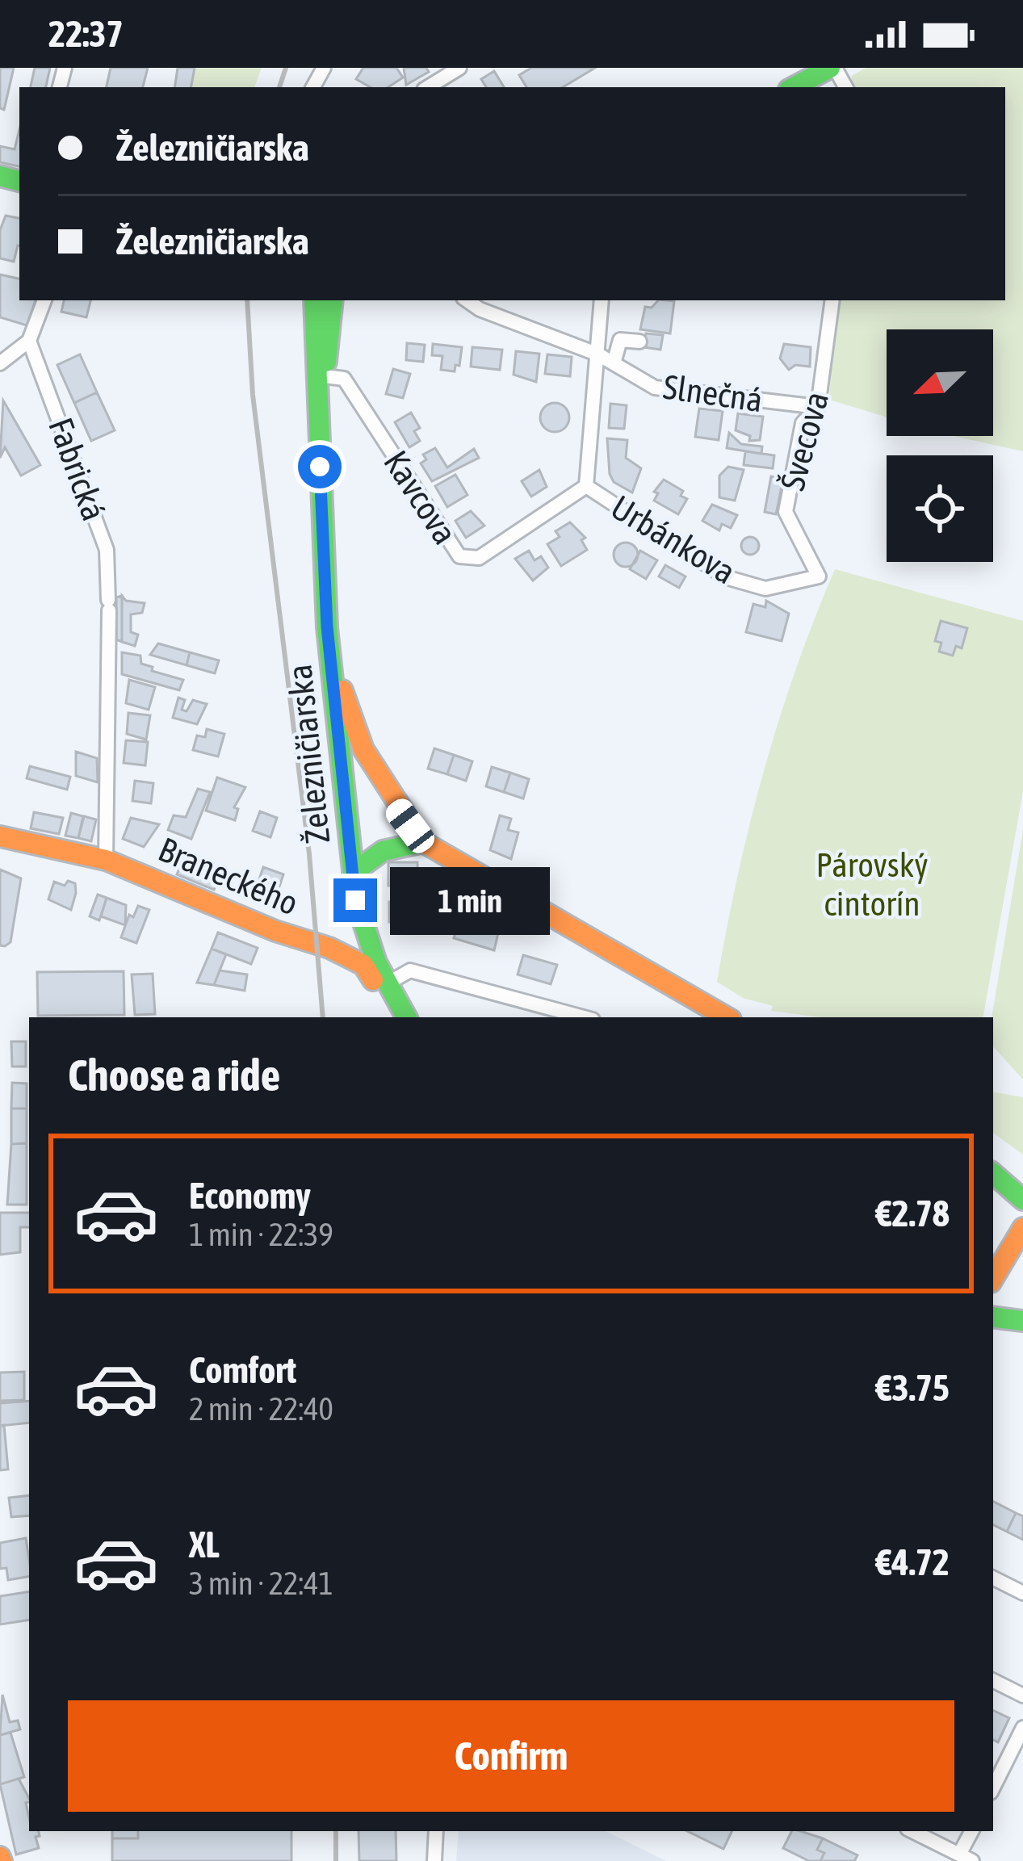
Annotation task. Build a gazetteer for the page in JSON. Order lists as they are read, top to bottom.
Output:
{
  "streets": {
    "street": [
      "Slnečná",
      "Švecova",
      "Fabrická",
      "Kavcova",
      "Urbánkova",
      "Železničiarska",
      "Braneckého"
    ]
  },
  "crossings": [
    ["Slnečná", "Švecova"],
    ["Švecova", "Urbánkova"],
    ["Fabrická", "Braneckého"],
    ["Kavcova", "Urbánkova"],
    ["Kavcova", "Železničiarska"]
  ],
  "parks": ["Párovský cintorín"],
  "north": "bottom left",
  "page": {
    "status": "22:37",
    "banner": ["Železničiarska", "Železničiarska"],
    "bubble": "1 min",
    "heading": "Choose a ride",
    "list": [
      {
        "name": "Economy",
        "note": "1 min · 22:39",
        "value": "€2.78"
      },
      {
        "name": "Comfort",
        "note": "2 min · 22:40",
        "value": "€3.75"
      },
      {
        "name": "XL",
        "note": "3 min · 22:41",
        "value": "€4.72"
      }
    ],
    "buttons": "Confirm"
  }
}
